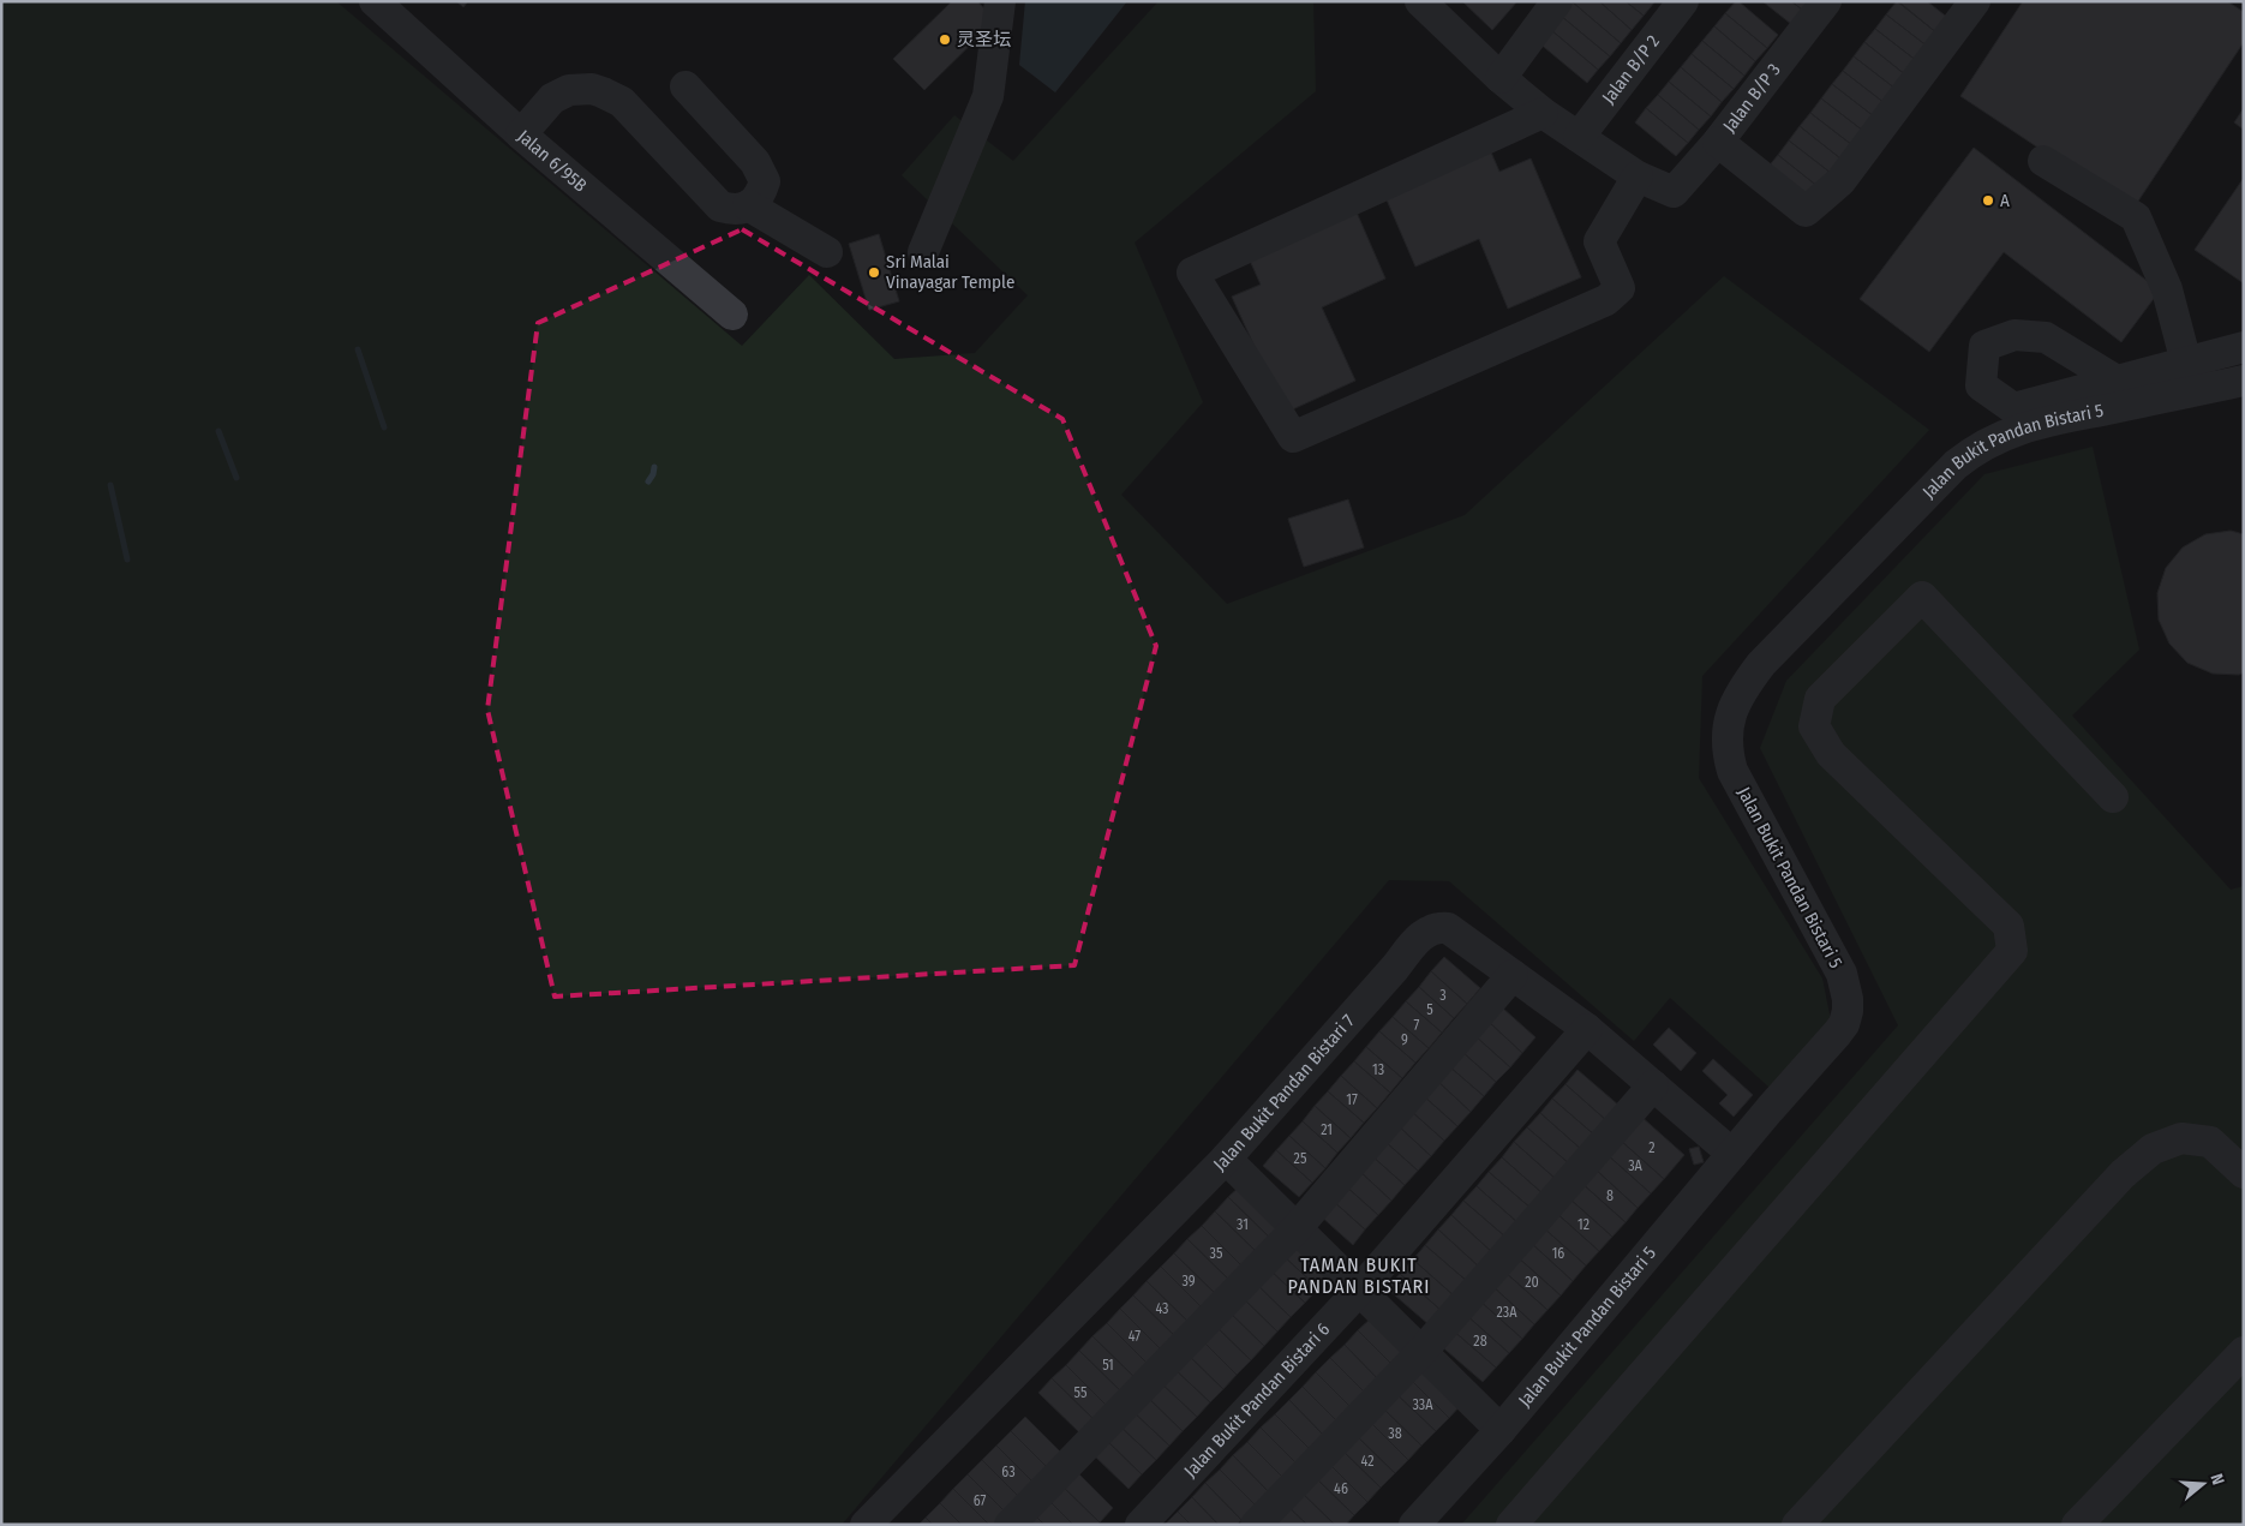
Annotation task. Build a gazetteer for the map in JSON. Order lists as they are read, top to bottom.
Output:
{
  "streets": {
    "street": [
      "Jalan B/P 2",
      "Jalan B/P 3",
      "Jalan 6/95B",
      "Jalan Bukit Pandan Bistari 5",
      "Jalan Bukit Pandan Bistari 7",
      "Jalan Bukit Pandan Bistari 6"
    ]
  },
  "crossings": [
    ["Jalan Bukit Pandan Bistari 5", "Jalan Bukit Pandan Bistari 7"],
    ["Jalan Bukit Pandan Bistari 7", "Jalan Bukit Pandan Bistari 6"]
  ],
  "districts": ["TAMAN BUKIT PANDAN BISTARI"],
  "places": ["灵圣坛", "A", "Sri Malai Vinayagar Temple"],
  "house_numbers": [
    "3",
    "5",
    "7",
    "9",
    "13",
    "17",
    "21",
    "2",
    "25",
    "3A",
    "8",
    "31",
    "12",
    "35",
    "16",
    "39",
    "20",
    "43",
    "23A",
    "47",
    "28",
    "51",
    "55",
    "33A",
    "38",
    "42",
    "63",
    "46",
    "67"
  ],
  "north": "right"
}
